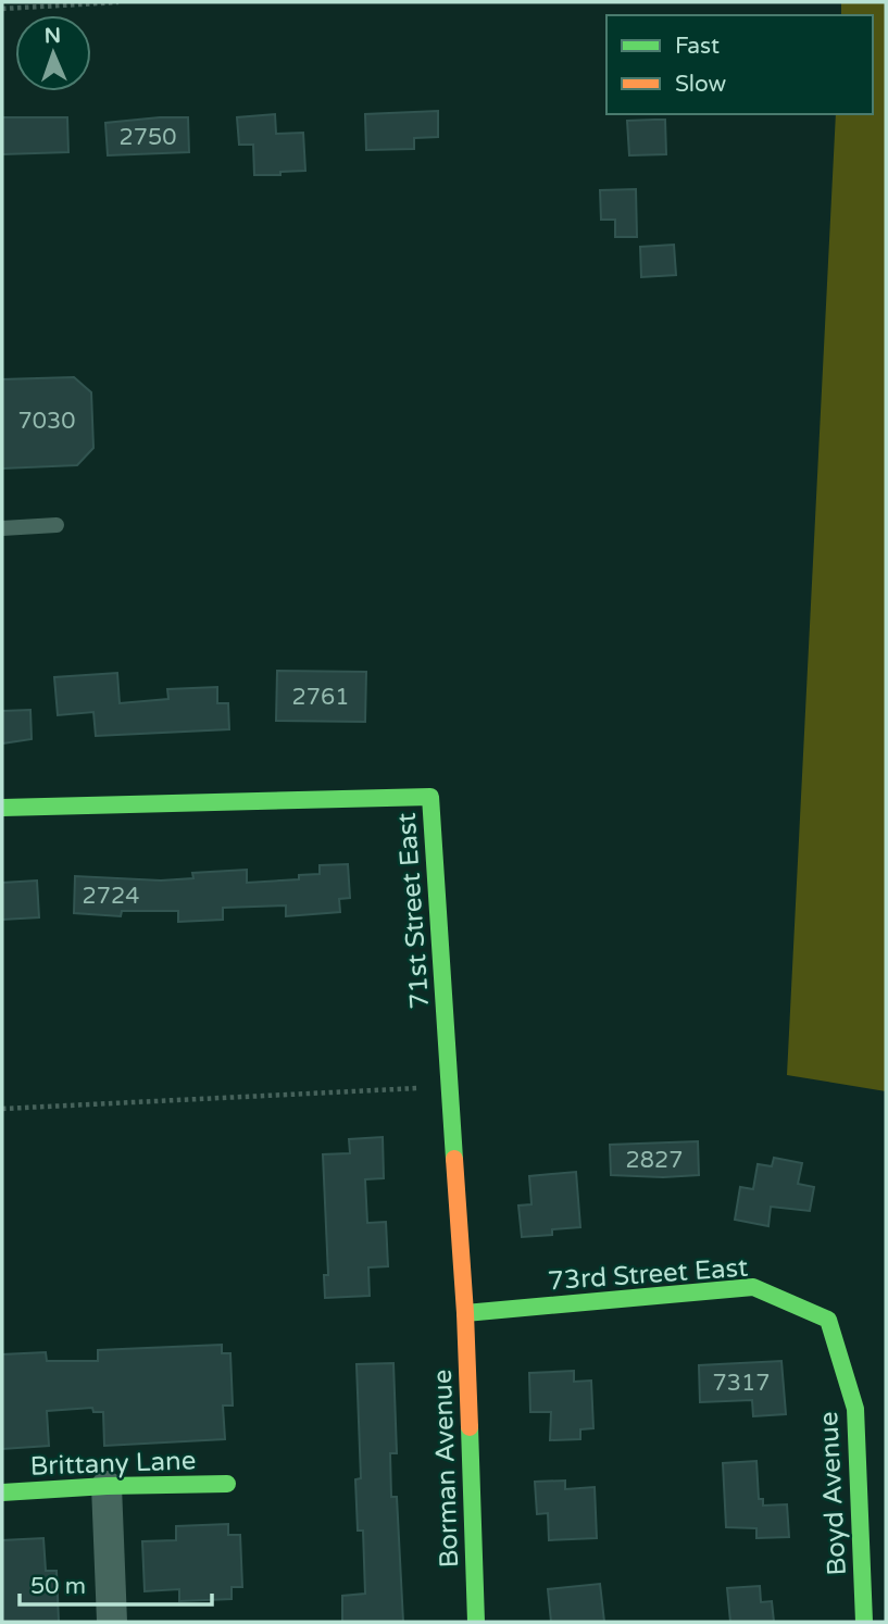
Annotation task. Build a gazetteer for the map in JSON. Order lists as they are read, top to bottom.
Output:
{
  "streets": {
    "street": [
      "71st Street East",
      "73rd Street East",
      "Brittany Lane",
      "Borman Avenue",
      "Boyd Avenue"
    ]
  },
  "crossings": [
    ["71st Street East", "73rd Street East"],
    ["71st Street East", "Borman Avenue"],
    ["73rd Street East", "Borman Avenue"],
    ["73rd Street East", "Boyd Avenue"]
  ],
  "house_numbers": [
    "2750",
    "7030",
    "2761",
    "2724",
    "2827",
    "7317"
  ],
  "legend": ["Fast", "Slow"],
  "scale_bar": "50 m",
  "north": "top"
}
